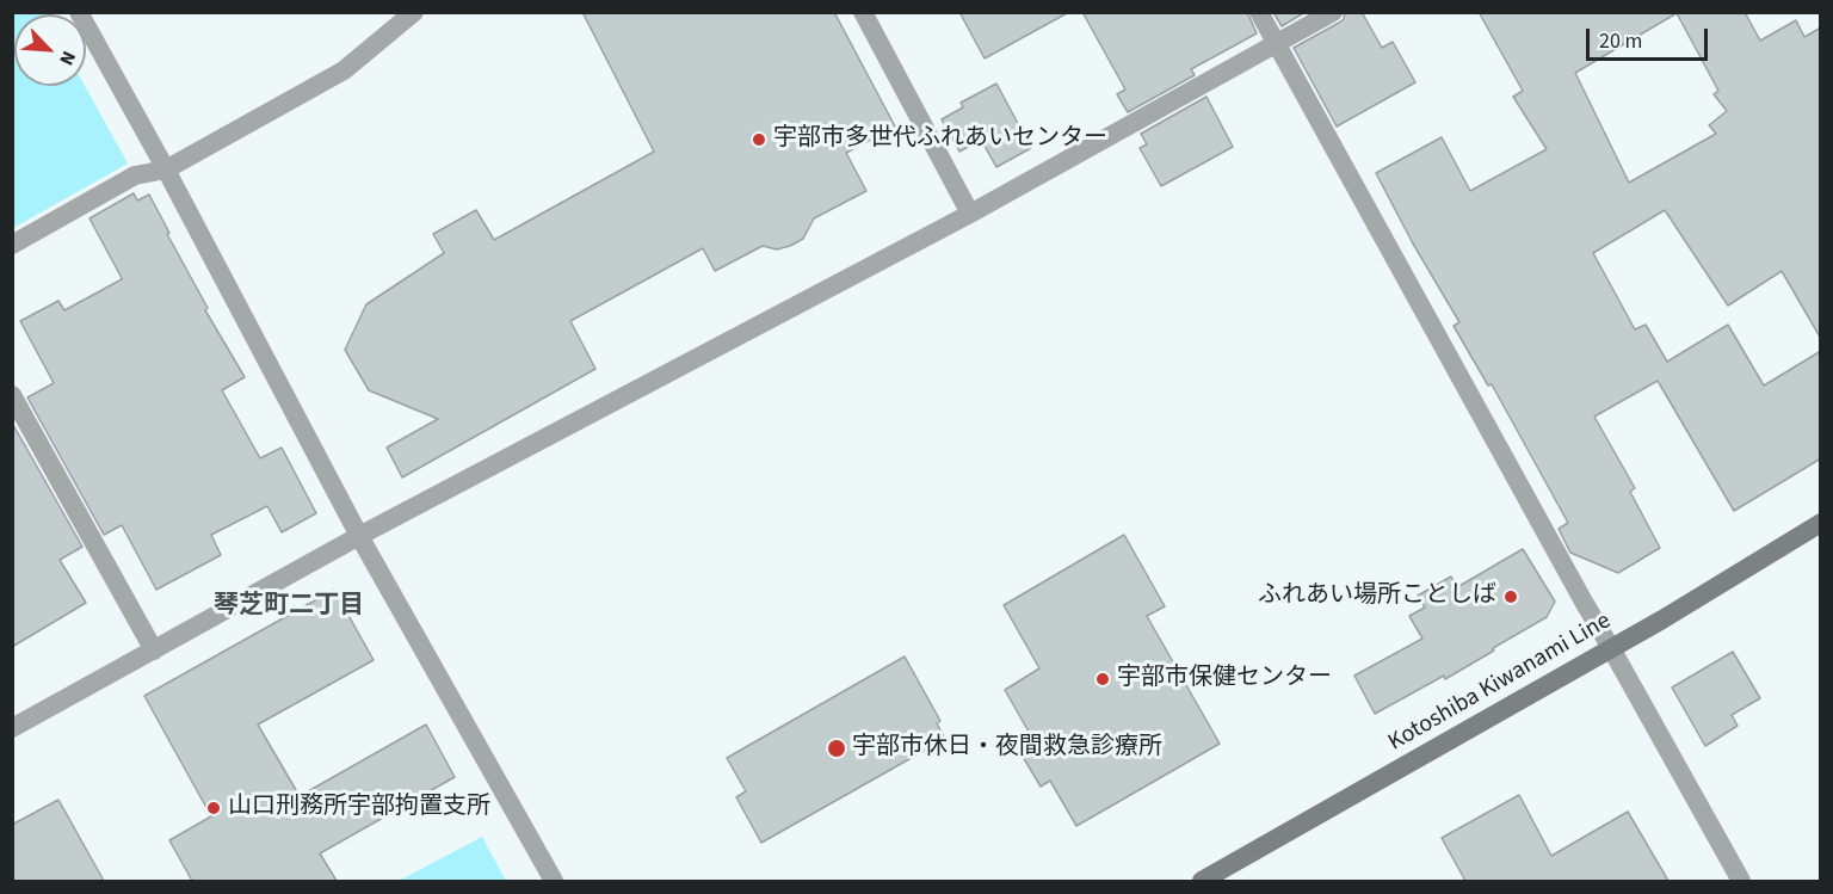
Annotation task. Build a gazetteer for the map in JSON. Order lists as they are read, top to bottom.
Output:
{
  "streets": {
    "main road": ["Kotoshiba Kiwanami Line"]
  },
  "districts": ["琴芝町二丁目"],
  "places": [
    "宇部市多世代ふれあいセンター",
    "ふれあい場所ことしば",
    "宇部市保健センター",
    "宇部市休日・夜間救急診療所",
    "山口刑務所宇部拘置支所"
  ],
  "scale_bar": "20 m",
  "north": "bottom right"
}
